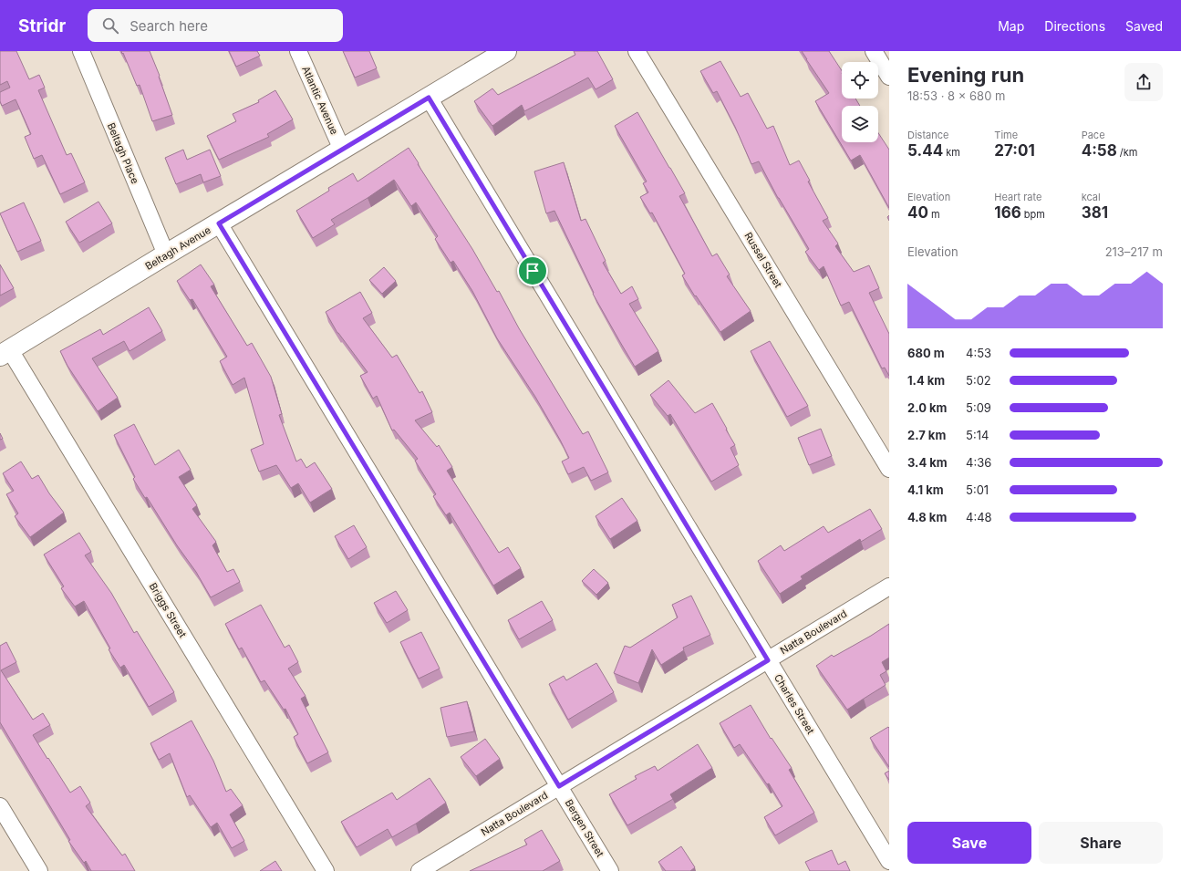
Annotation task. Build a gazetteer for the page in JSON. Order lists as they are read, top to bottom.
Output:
{
  "streets": {
    "street": [
      "Atlantic Avenue",
      "Beltagh Place",
      "Beltagh Avenue",
      "Russel Street",
      "Briggs Street",
      "Natta Boulevard",
      "Charles Street",
      "Bergen Street"
    ]
  },
  "crossings": [
    ["Atlantic Avenue", "Beltagh Avenue"],
    ["Beltagh Place", "Beltagh Avenue"],
    ["Beltagh Avenue", "Briggs Street"],
    ["Beltagh Avenue", "Charles Street"],
    ["Beltagh Avenue", "Bergen Street"],
    ["Natta Boulevard", "Charles Street"],
    ["Natta Boulevard", "Bergen Street"]
  ],
  "page": {
    "header": "Stridr",
    "search": "Search here",
    "nav": ["Map", "Directions", "Saved"],
    "heading": ["Evening run", "18:53 · 8 × 680 m"],
    "stats": [
      ["Distance", "5.44 km"],
      ["Time", "27:01"],
      ["Pace", "4:58 /km"],
      ["Elevation", "40 m"],
      ["Heart rate", "166 bpm"],
      ["kcal", "381"]
    ],
    "chart": ["Elevation", "213–217 m"],
    "list": [
      {
        "name": "680 m",
        "note": "4:53"
      },
      {
        "name": "1.4 km",
        "note": "5:02"
      },
      {
        "name": "2.0 km",
        "note": "5:09"
      },
      {
        "name": "2.7 km",
        "note": "5:14"
      },
      {
        "name": "3.4 km",
        "note": "4:36"
      },
      {
        "name": "4.1 km",
        "note": "5:01"
      },
      {
        "name": "4.8 km",
        "note": "4:48"
      }
    ],
    "buttons": ["Save", "Share"]
  }
}
